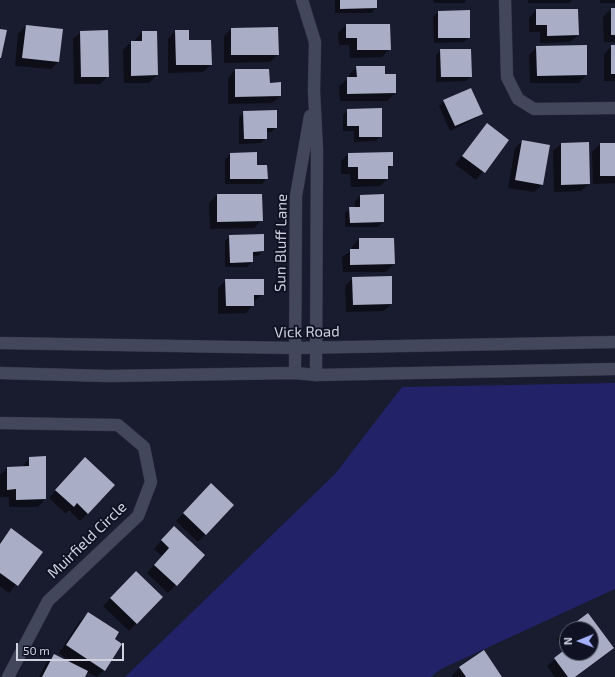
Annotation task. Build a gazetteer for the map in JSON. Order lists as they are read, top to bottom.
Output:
{
  "streets": {
    "street": ["Sun Bluff Lane", "Vick Road", "Muirfield Circle"]
  },
  "crossings": [
    ["Sun Bluff Lane", "Vick Road"]
  ],
  "scale_bar": "50 m",
  "north": "left"
}
